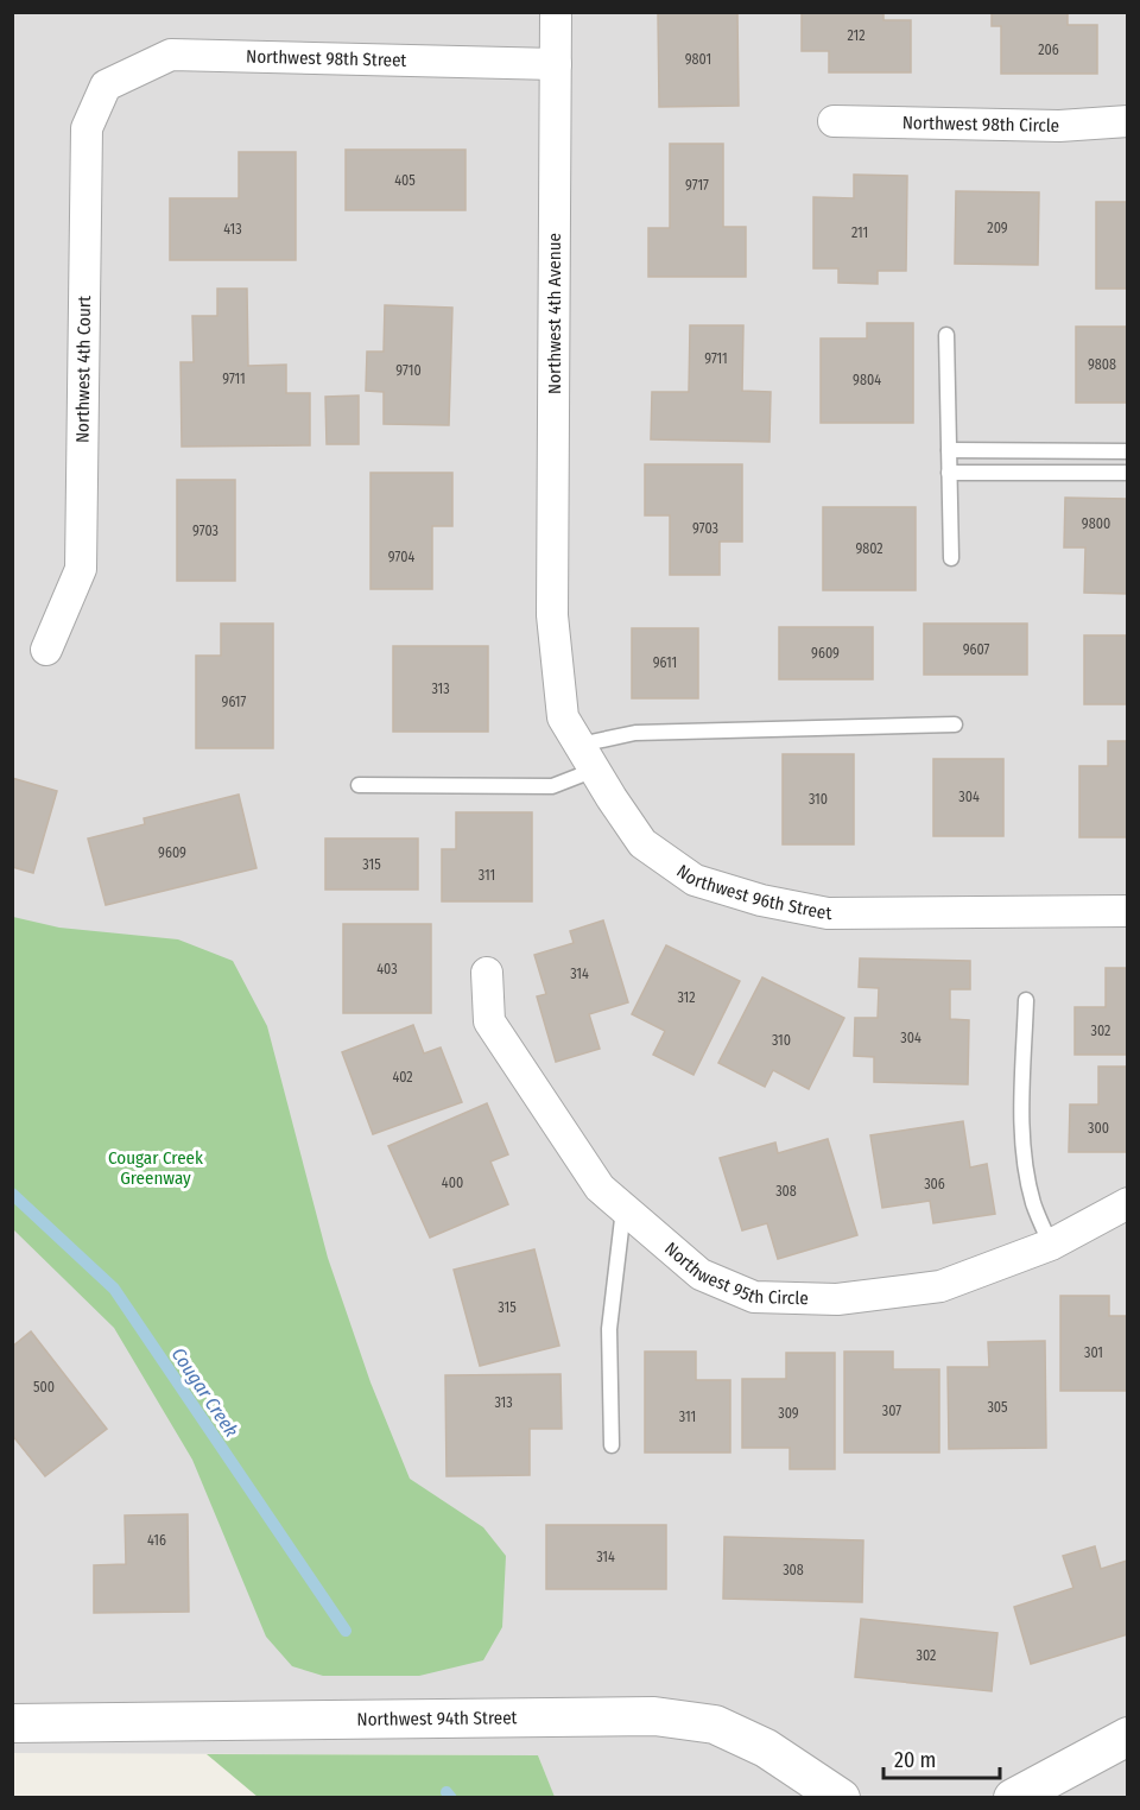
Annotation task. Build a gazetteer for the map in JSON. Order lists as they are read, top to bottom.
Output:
{
  "streets": {
    "street": [
      "Northwest 98th Street",
      "Northwest 98th Circle",
      "Northwest 4th Avenue",
      "Northwest 4th Court",
      "Northwest 96th Street",
      "Northwest 95th Circle",
      "Northwest 94th Street"
    ]
  },
  "crossings": [
    ["Northwest 98th Street", "Northwest 4th Avenue"],
    ["Northwest 98th Street", "Northwest 4th Court"],
    ["Northwest 4th Avenue", "Northwest 96th Street"]
  ],
  "water": ["Cougar Creek"],
  "parks": ["Cougar Creek Greenway"],
  "house_numbers": [
    "212",
    "206",
    "9801",
    "405",
    "9717",
    "209",
    "413",
    "211",
    "9711",
    "9808",
    "9710",
    "9711",
    "9804",
    "9800",
    "9703",
    "9703",
    "9802",
    "9704",
    "9607",
    "9609",
    "9611",
    "313",
    "9617",
    "304",
    "310",
    "9609",
    "315",
    "311",
    "403",
    "314",
    "312",
    "302",
    "304",
    "310",
    "402",
    "300",
    "400",
    "306",
    "308",
    "315",
    "301",
    "500",
    "313",
    "305",
    "307",
    "309",
    "311",
    "416",
    "314",
    "308",
    "302"
  ],
  "scale_bar": "20 m"
}
